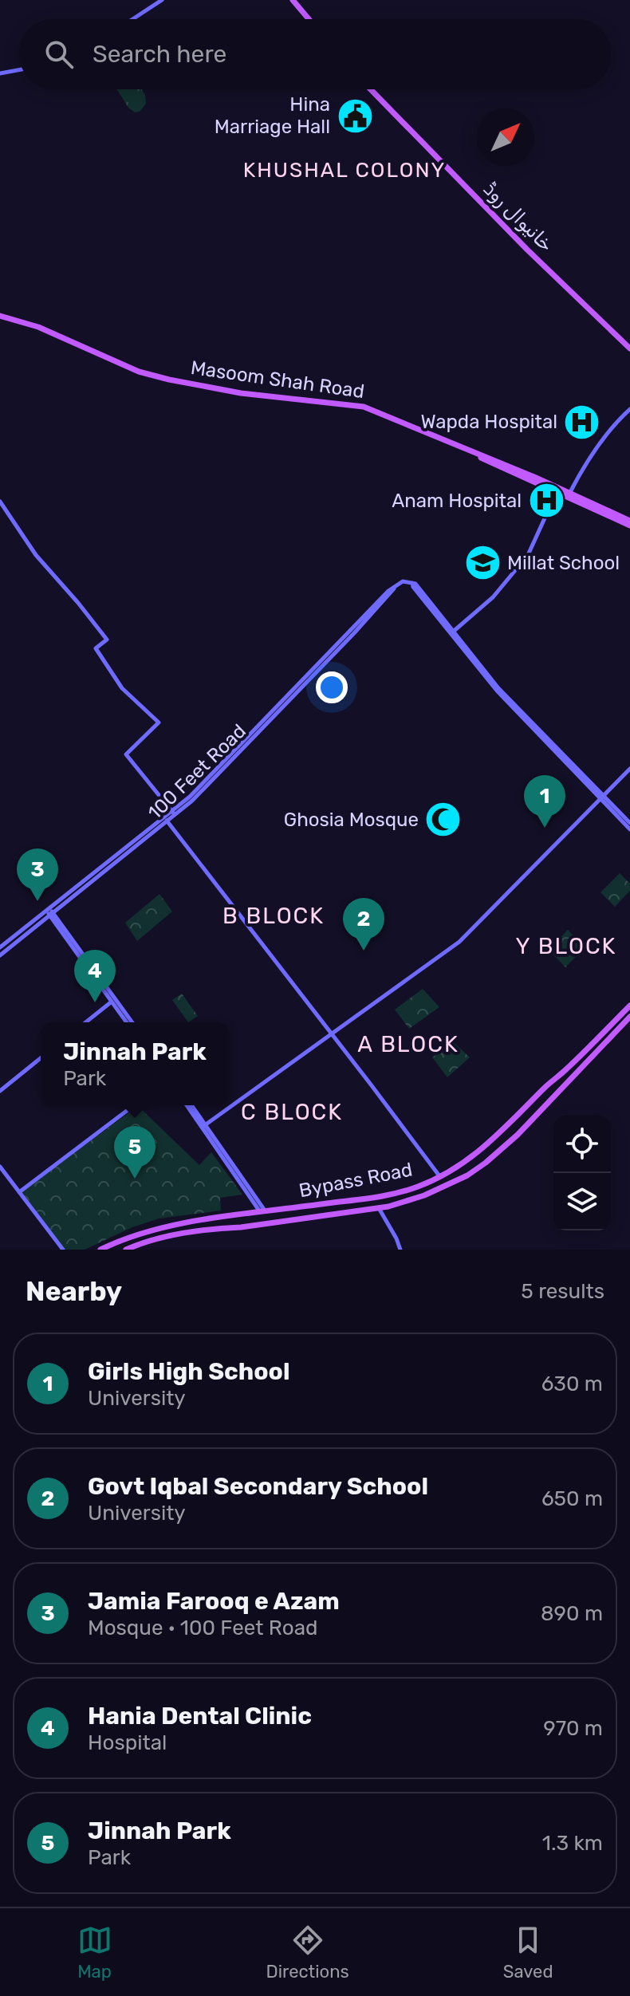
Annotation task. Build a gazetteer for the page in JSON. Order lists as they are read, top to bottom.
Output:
{
  "streets": {
    "main road": [
      "خانیوال روڈ",
      "Masoom Shah Road",
      "100 Feet Road",
      "Bypass Road"
    ]
  },
  "districts": [
    "KHUSHAL COLONY",
    "B BLOCK",
    "Y BLOCK",
    "A BLOCK",
    "C BLOCK"
  ],
  "places": {
    "public building": ["Hina Marriage Hall"],
    "hospital": ["Wapda Hospital", "Anam Hospital"],
    "school or university": ["Millat School"],
    "mosque": ["Ghosia Mosque"]
  },
  "north": "top right",
  "page": {
    "search": "Search here",
    "pins": [
      "1",
      "3",
      "2",
      "4",
      "5"
    ],
    "popup": ["Jinnah Park", "Park"],
    "heading": ["Nearby", "5 results"],
    "list": [
      {
        "mark": "1",
        "name": "Girls High School",
        "note": "University",
        "value": "630 m"
      },
      {
        "mark": "2",
        "name": "Govt Iqbal Secondary School",
        "note": "University",
        "value": "650 m"
      },
      {
        "mark": "3",
        "name": "Jamia Farooq e Azam",
        "note": "Mosque · 100 Feet Road",
        "value": "890 m"
      },
      {
        "mark": "4",
        "name": "Hania Dental Clinic",
        "note": "Hospital",
        "value": "970 m"
      },
      {
        "mark": "5",
        "name": "Jinnah Park",
        "note": "Park",
        "value": "1.3 km"
      }
    ],
    "nav": ["Map", "Directions", "Saved"]
  }
}
